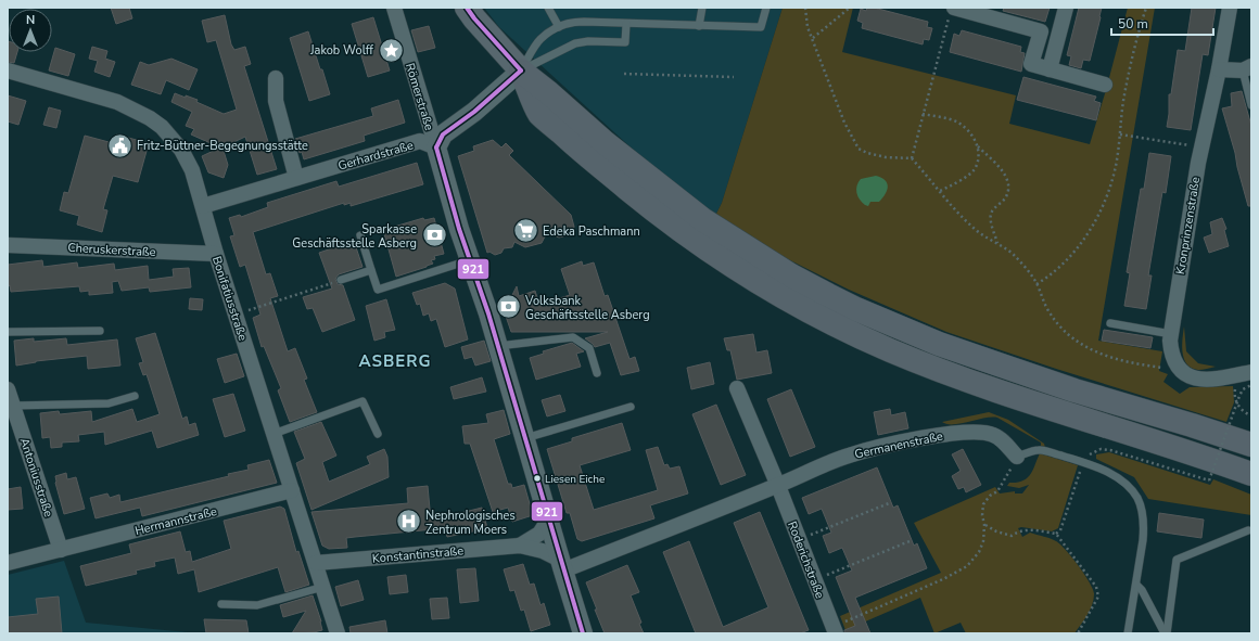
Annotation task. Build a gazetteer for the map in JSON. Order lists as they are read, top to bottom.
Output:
{
  "streets": {
    "street": [
      "Römerstraße",
      "Gerhardstraße",
      "Kronprinzenstraße",
      "Cheruskerstraße",
      "Bonifatiusstraße",
      "Germanenstraße",
      "Antoniusstraße",
      "Hermannstraße",
      "Konstantinstraße",
      "Roderichstraße"
    ]
  },
  "crossings": [
    ["Römerstraße", "Gerhardstraße"],
    ["Römerstraße", "Germanenstraße"],
    ["Römerstraße", "Konstantinstraße"],
    ["Gerhardstraße", "Bonifatiusstraße"],
    ["Cheruskerstraße", "Bonifatiusstraße"],
    ["Bonifatiusstraße", "Hermannstraße"],
    ["Bonifatiusstraße", "Konstantinstraße"],
    ["Germanenstraße", "Konstantinstraße"],
    ["Germanenstraße", "Roderichstraße"],
    ["Antoniusstraße", "Hermannstraße"]
  ],
  "districts": ["ASBERG"],
  "places": {
    "place": ["Jakob Wolff"],
    "public building": ["Fritz-Büttner-Begegnungsstätte"],
    "supermarket": ["Edeka Paschmann"],
    "bank": ["Sparkasse Geschäftsstelle Asberg", "Volksbank Geschäftsstelle Asberg"],
    "other": ["Liesen Eiche"],
    "hospital": ["Nephrologisches Zentrum Moers"]
  },
  "lines": ["transit line 921"],
  "scale_bar": "50 m",
  "north": "top"
}
